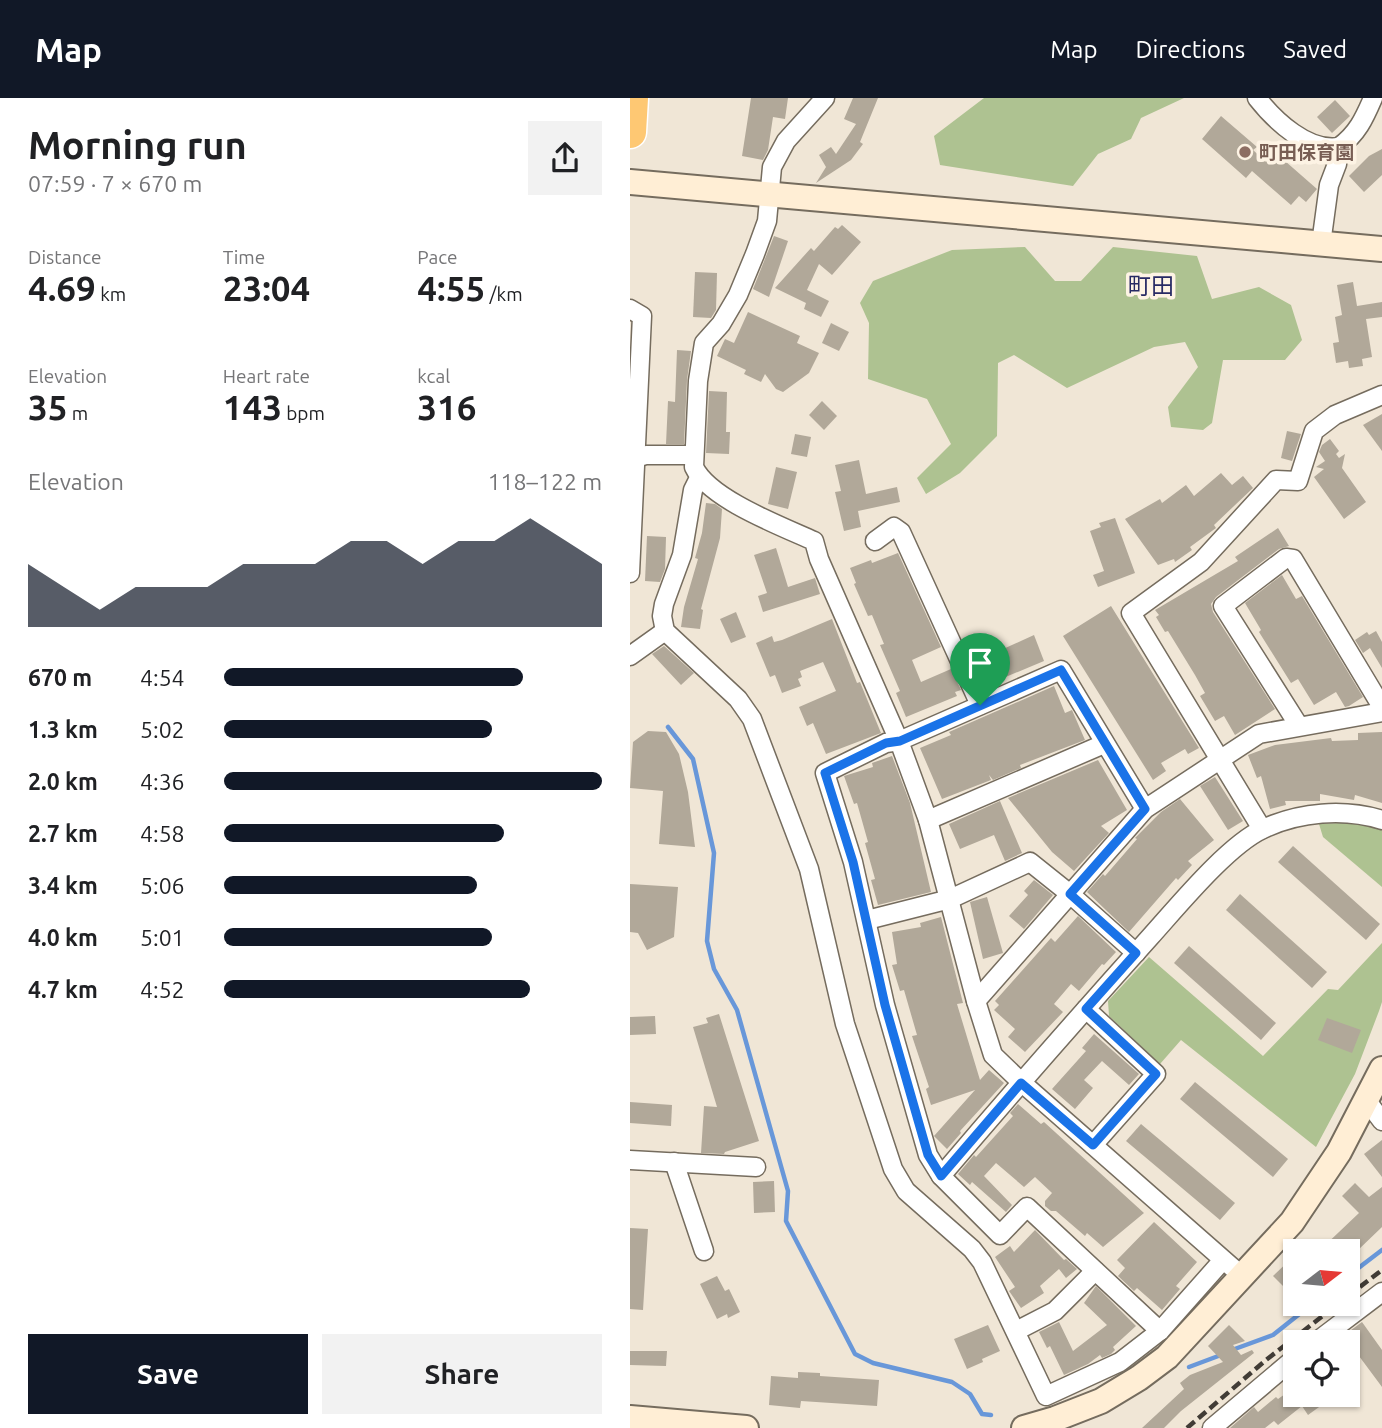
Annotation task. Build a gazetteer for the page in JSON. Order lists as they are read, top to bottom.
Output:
{
  "districts": ["町田"],
  "places": ["町田保育園"],
  "north": "right",
  "page": {
    "header": "Map",
    "nav": ["Map", "Directions", "Saved"],
    "heading": ["Morning run", "07:59 · 7 × 670 m"],
    "stats": [
      ["Distance", "4.69 km"],
      ["Time", "23:04"],
      ["Pace", "4:55 /km"],
      ["Elevation", "35 m"],
      ["Heart rate", "143 bpm"],
      ["kcal", "316"]
    ],
    "chart": ["Elevation", "118–122 m"],
    "list": [
      {
        "name": "670 m",
        "note": "4:54"
      },
      {
        "name": "1.3 km",
        "note": "5:02"
      },
      {
        "name": "2.0 km",
        "note": "4:36"
      },
      {
        "name": "2.7 km",
        "note": "4:58"
      },
      {
        "name": "3.4 km",
        "note": "5:06"
      },
      {
        "name": "4.0 km",
        "note": "5:01"
      },
      {
        "name": "4.7 km",
        "note": "4:52"
      }
    ],
    "buttons": ["Save", "Share"]
  }
}
